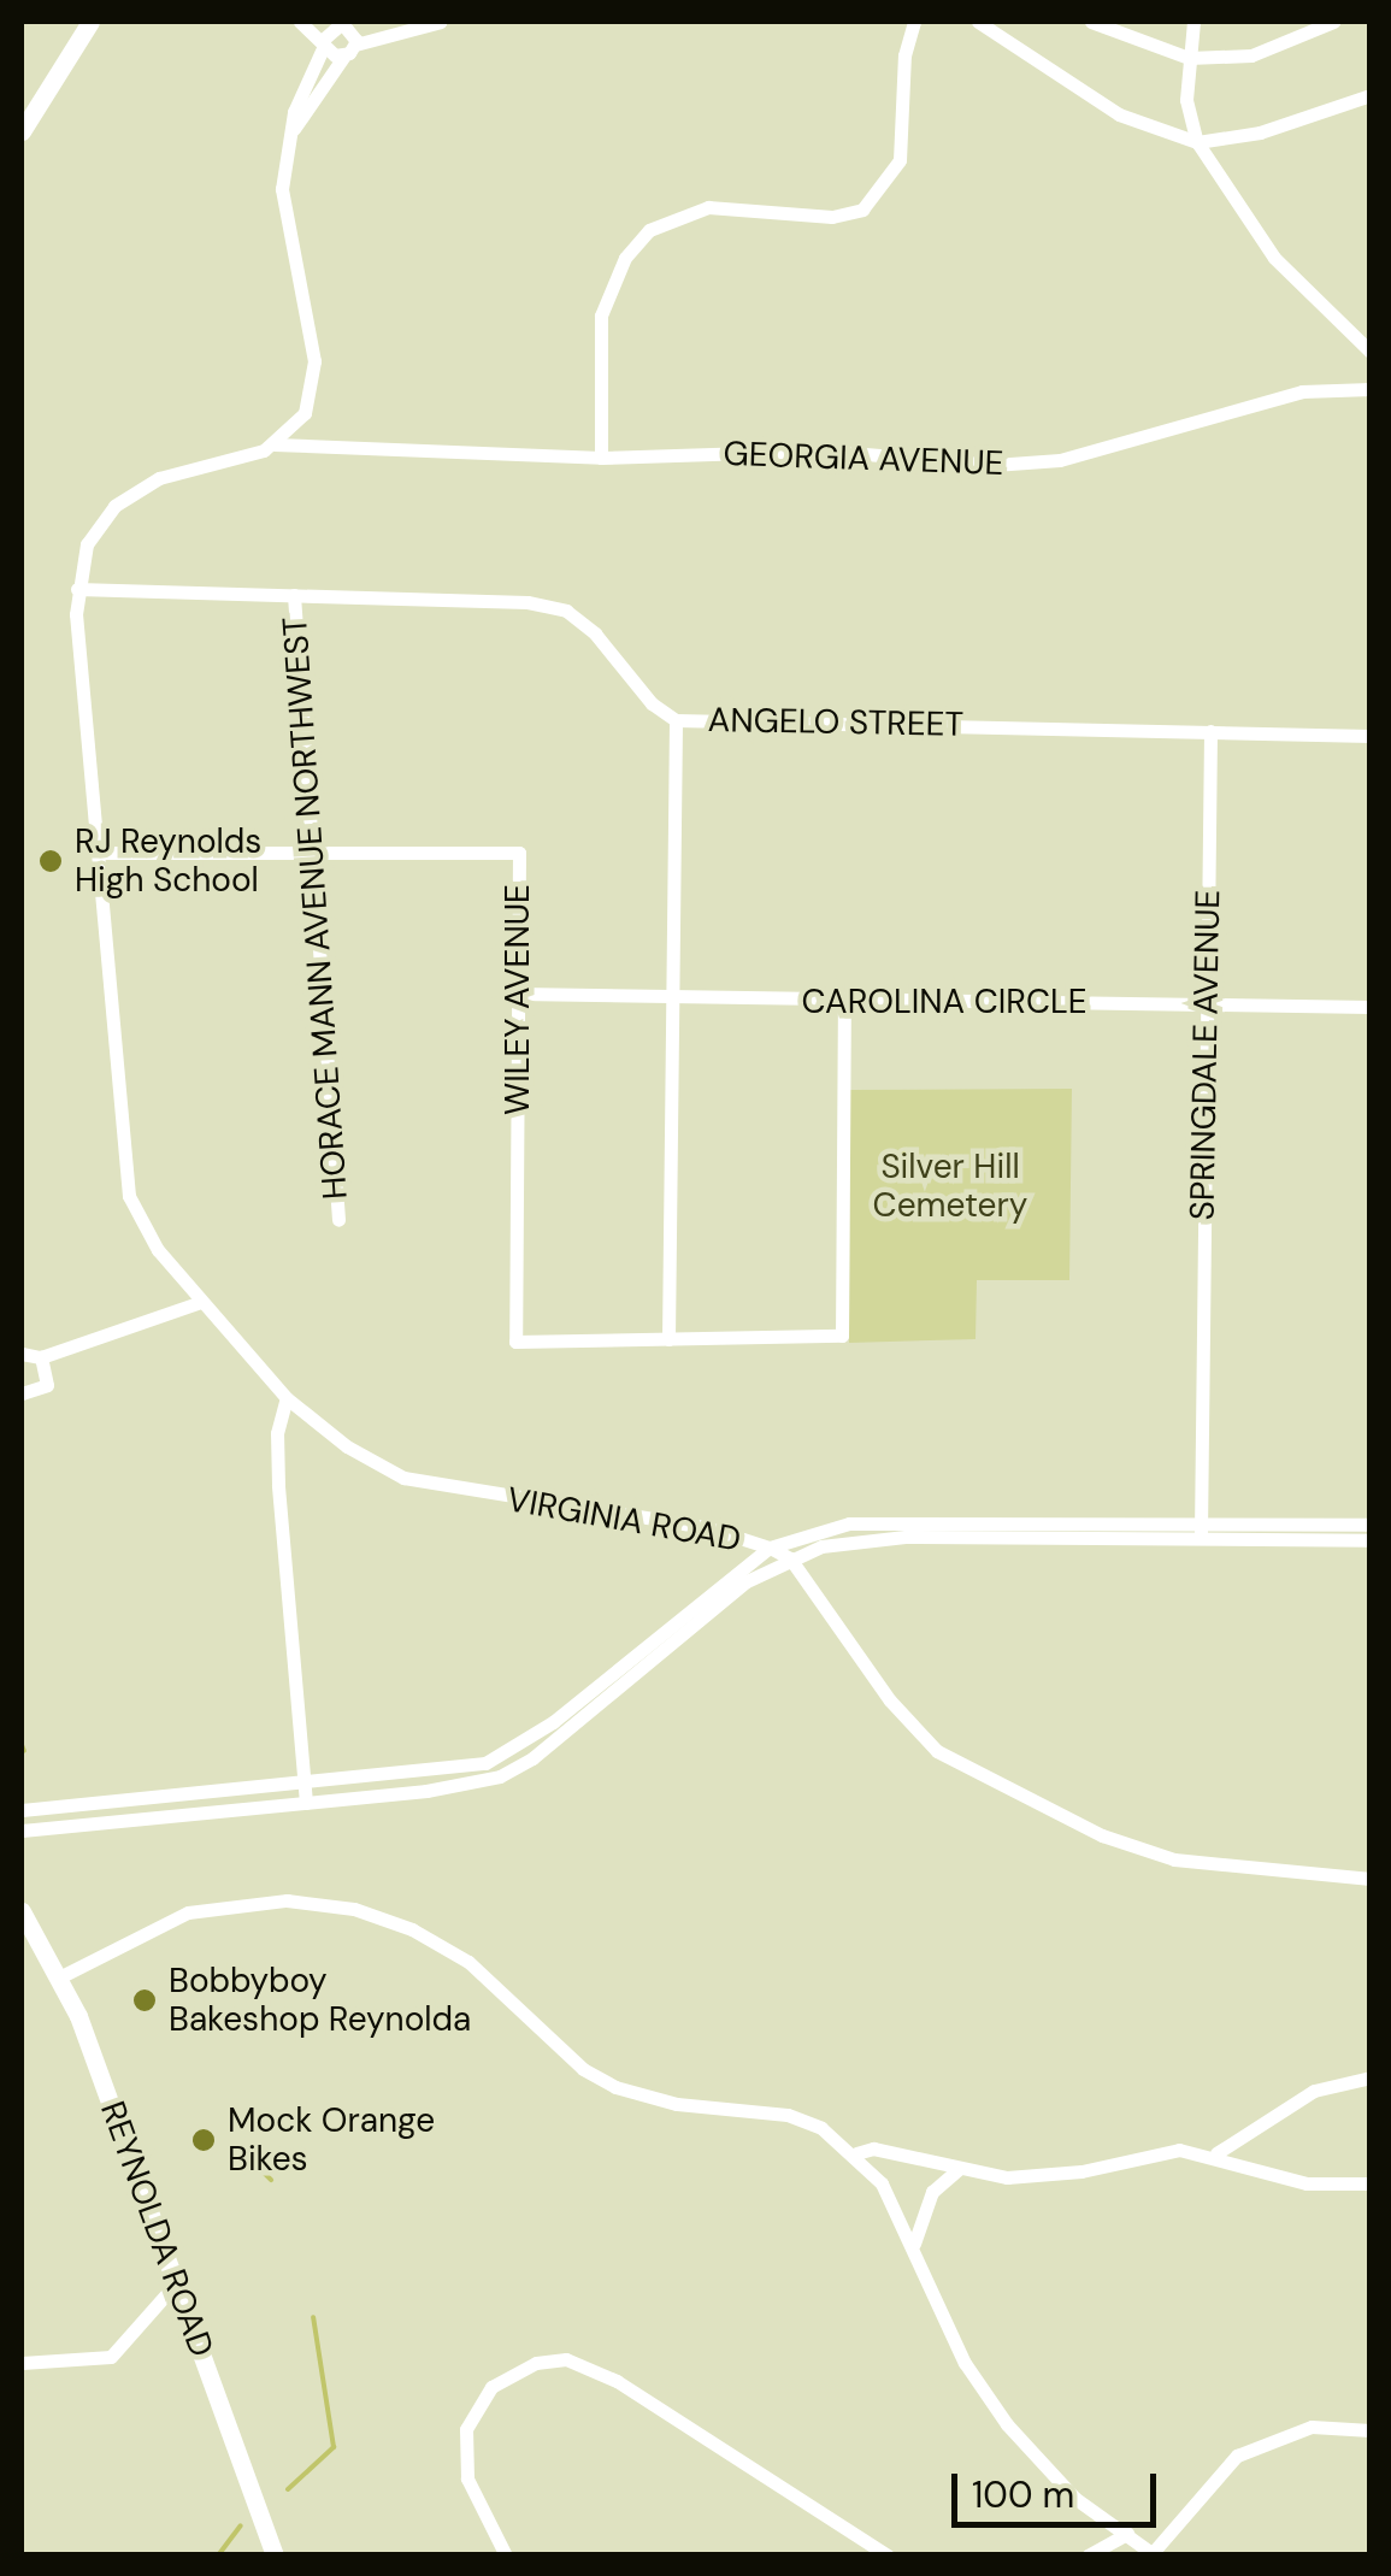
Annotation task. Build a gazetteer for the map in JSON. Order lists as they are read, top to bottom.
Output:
{
  "streets": {
    "main road": ["REYNOLDA ROAD"],
    "street": [
      "GEORGIA AVENUE",
      "ANGELO STREET",
      "HORACE MANN AVENUE NORTHWEST",
      "WILEY AVENUE",
      "CAROLINA CIRCLE",
      "SPRINGDALE AVENUE",
      "VIRGINIA ROAD"
    ]
  },
  "crossings": [
    ["ANGELO STREET", "HORACE MANN AVENUE NORTHWEST"],
    ["ANGELO STREET", "SPRINGDALE AVENUE"],
    ["ANGELO STREET", "VIRGINIA ROAD"],
    ["HORACE MANN AVENUE NORTHWEST", "WILEY AVENUE"],
    ["WILEY AVENUE", "CAROLINA CIRCLE"],
    ["WILEY AVENUE", "VIRGINIA ROAD"],
    ["CAROLINA CIRCLE", "SPRINGDALE AVENUE"]
  ],
  "parks": ["Silver Hill Cemetery"],
  "places": ["RJ Reynolds High School", "Bobbyboy Bakeshop Reynolda", "Mock Orange Bikes"],
  "scale_bar": "100 m"
}
